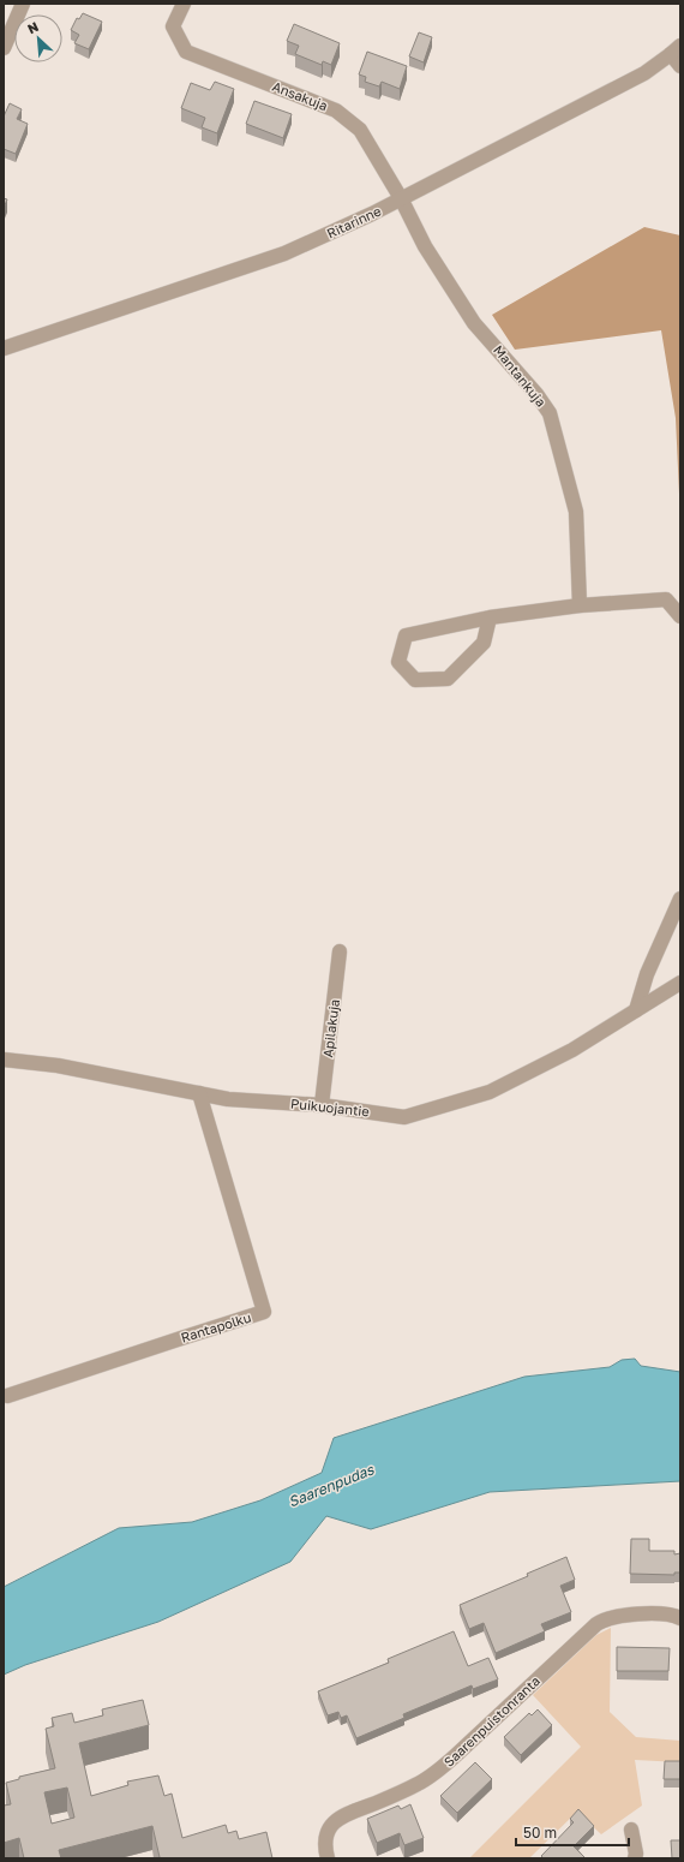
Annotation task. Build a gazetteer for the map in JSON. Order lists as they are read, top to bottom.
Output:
{
  "streets": {
    "street": [
      "Ansakuja",
      "Ritarinne",
      "Mantankuja",
      "Apilakuja",
      "Puikuojantie",
      "Rantapolku",
      "Saarenpuistonranta"
    ]
  },
  "crossings": [
    ["Ansakuja", "Ritarinne"],
    ["Ansakuja", "Mantankuja"],
    ["Ritarinne", "Mantankuja"],
    ["Apilakuja", "Puikuojantie"],
    ["Puikuojantie", "Rantapolku"]
  ],
  "water": ["Saarenpudas"],
  "scale_bar": "50 m",
  "north": "top left"
}
